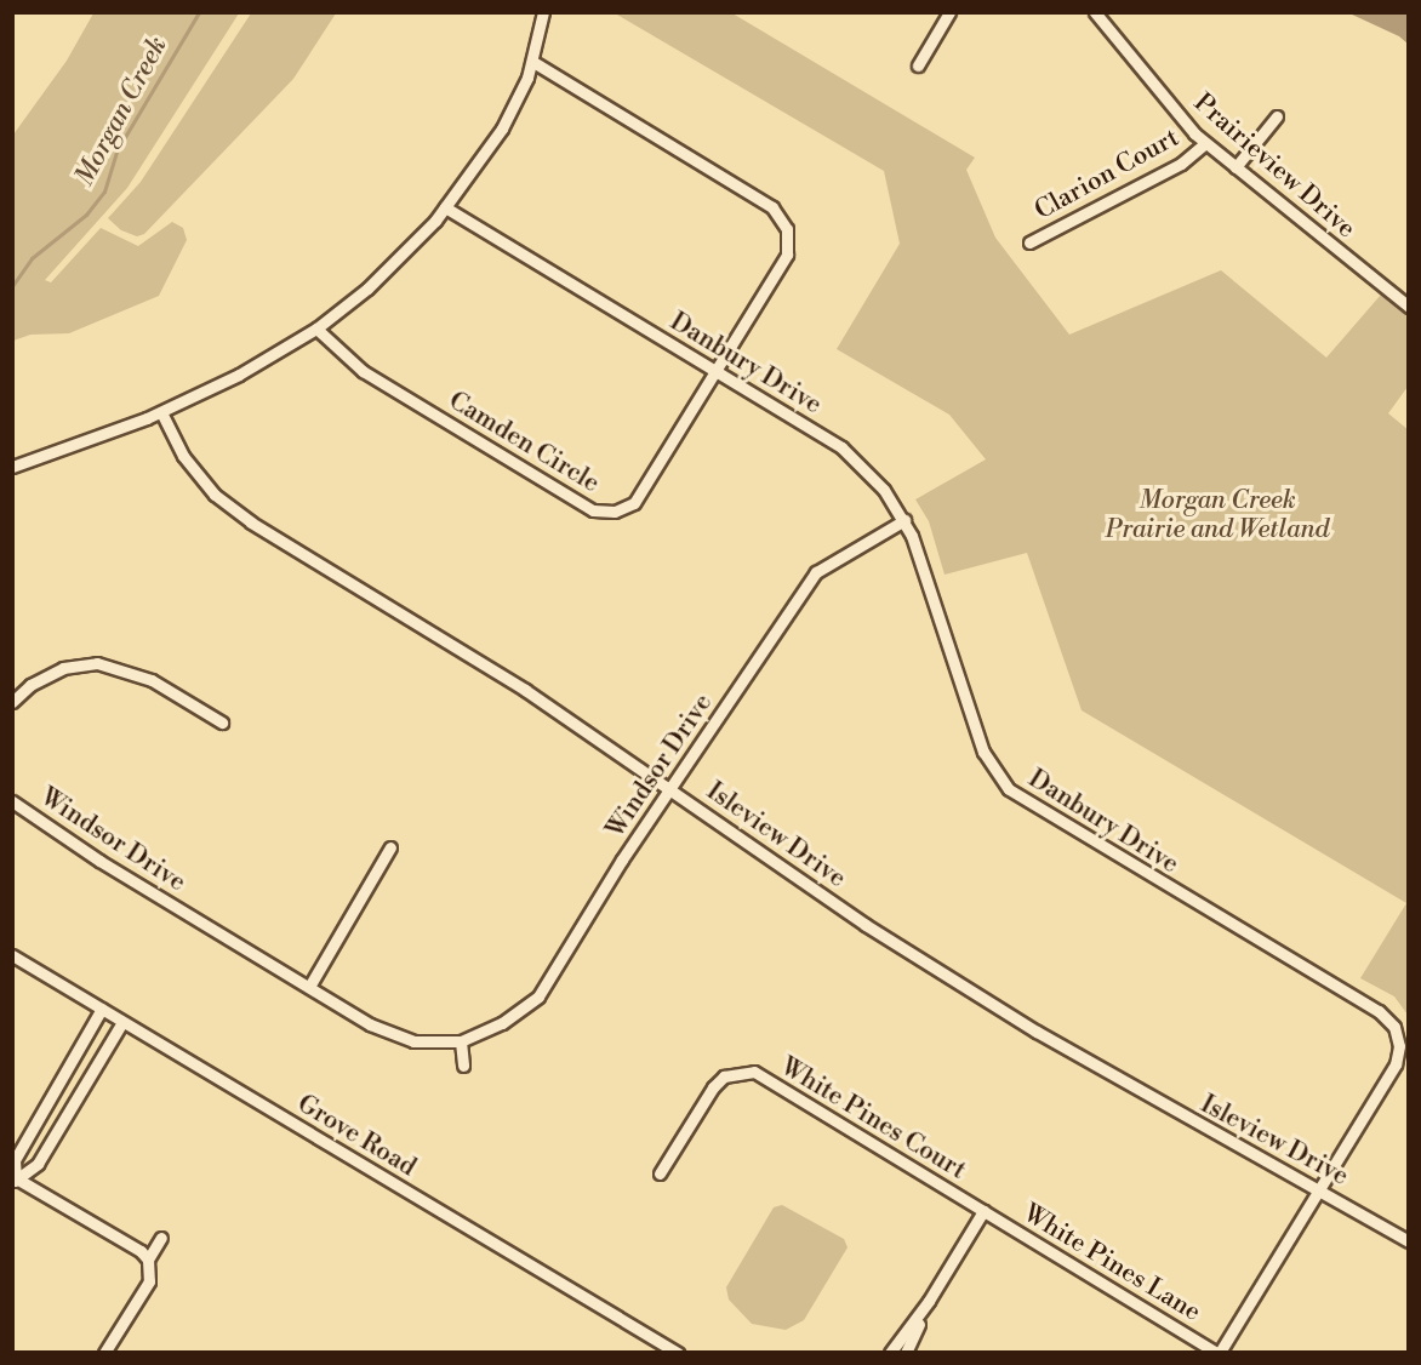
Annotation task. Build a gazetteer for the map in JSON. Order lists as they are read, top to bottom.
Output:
{
  "streets": {
    "street": [
      "Prairieview Drive",
      "Clarion Court",
      "Danbury Drive",
      "Camden Circle",
      "Windsor Drive",
      "Isleview Drive",
      "White Pines Court",
      "Grove Road",
      "White Pines Lane"
    ]
  },
  "crossings": [
    ["Prairieview Drive", "Clarion Court"],
    ["Danbury Drive", "Camden Circle"],
    ["Danbury Drive", "Windsor Drive"],
    ["Danbury Drive", "Isleview Drive"],
    ["Danbury Drive", "White Pines Lane"],
    ["Windsor Drive", "Isleview Drive"],
    ["White Pines Court", "White Pines Lane"]
  ],
  "water": ["Morgan Creek"],
  "parks": ["Morgan Creek Prairie and Wetland"]
}
